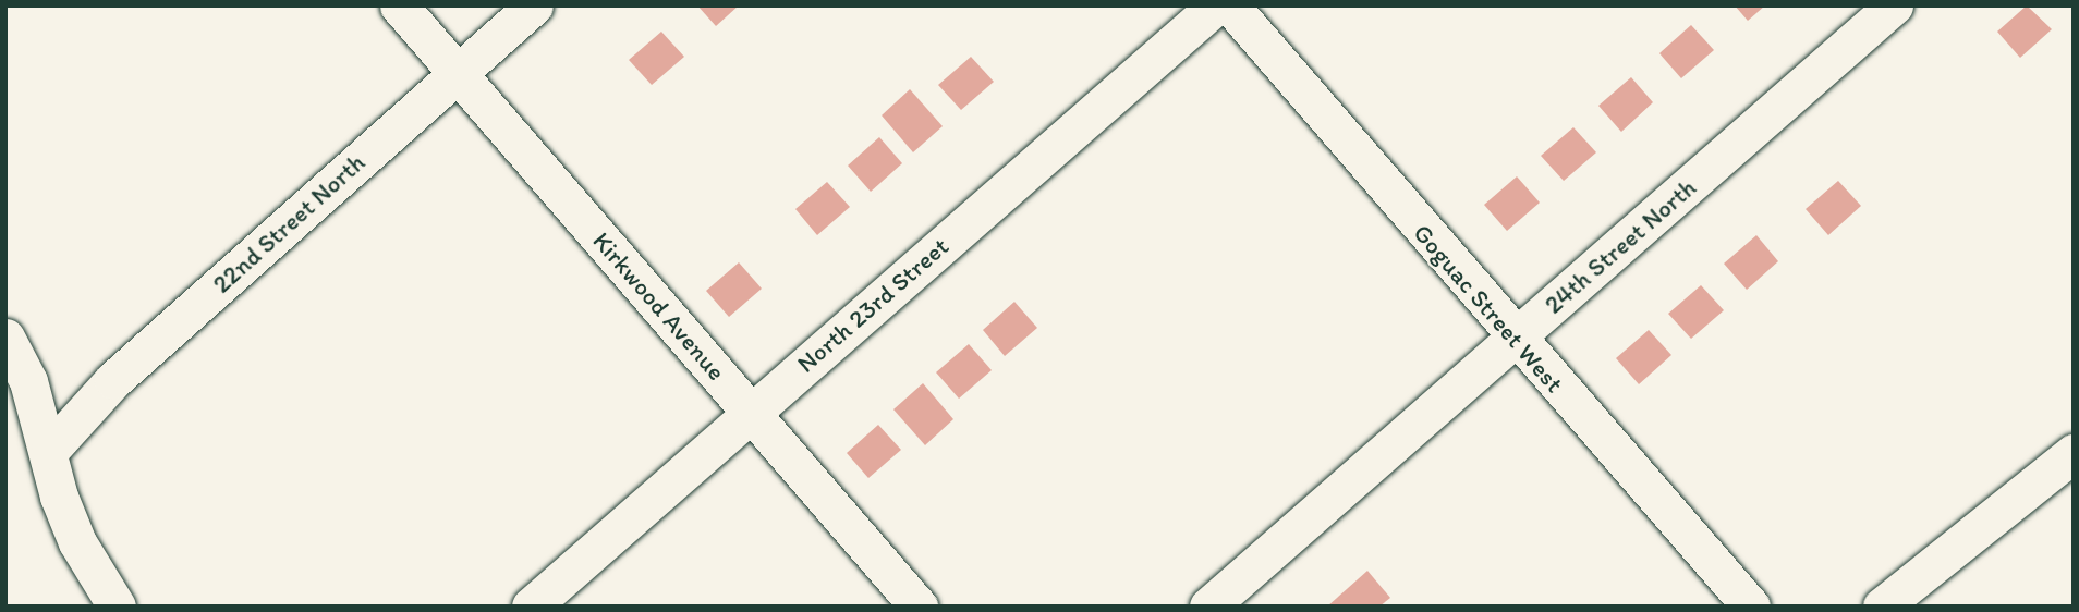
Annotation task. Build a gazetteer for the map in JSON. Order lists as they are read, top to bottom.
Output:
{
  "streets": {
    "street": [
      "22nd Street North",
      "24th Street North",
      "North 23rd Street",
      "Kirkwood Avenue",
      "Goguac Street West"
    ]
  },
  "crossings": [
    ["22nd Street North", "Kirkwood Avenue"],
    ["24th Street North", "Goguac Street West"],
    ["North 23rd Street", "Kirkwood Avenue"]
  ]
}
